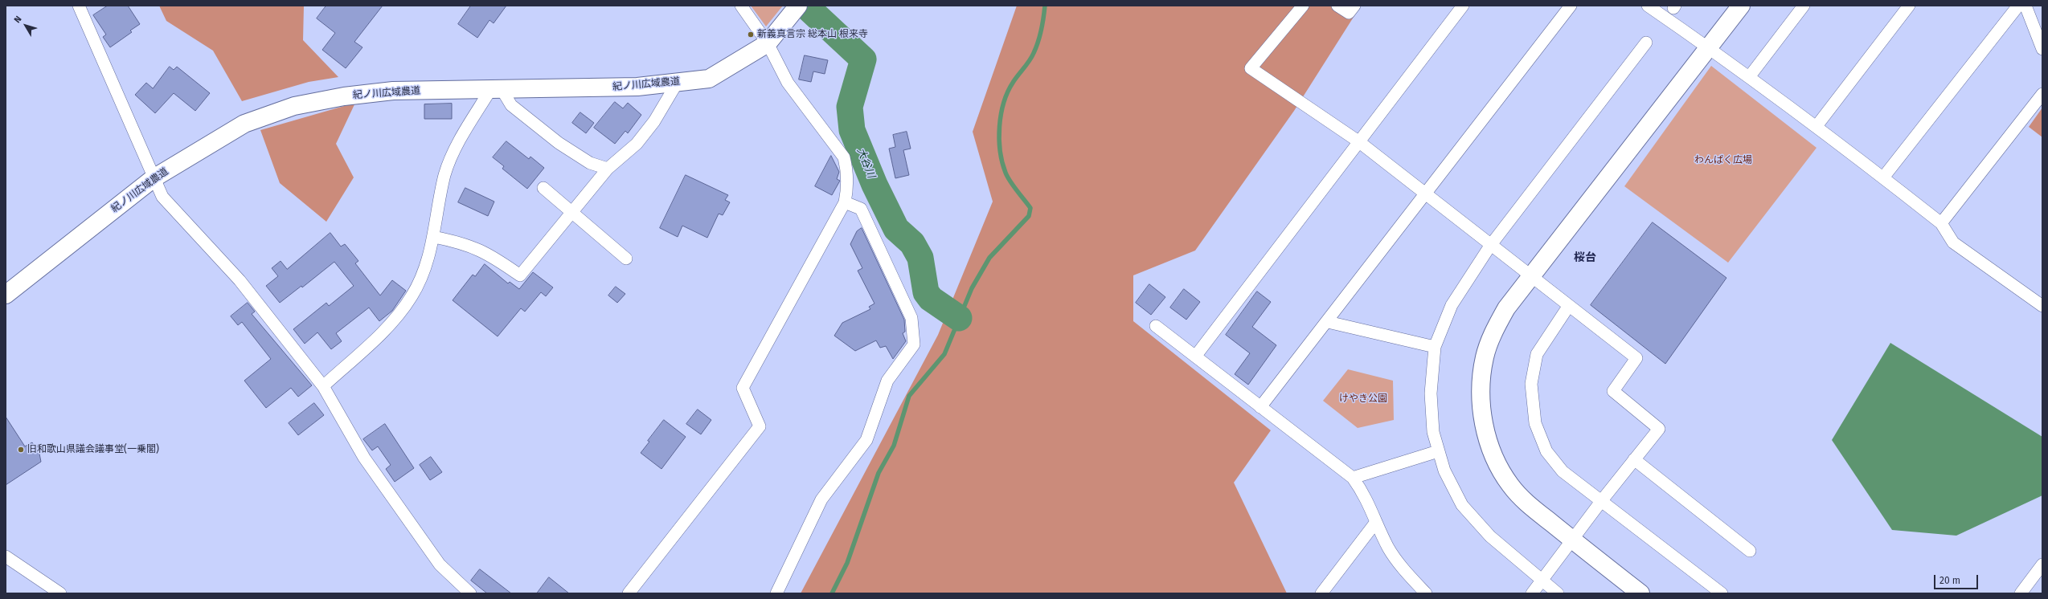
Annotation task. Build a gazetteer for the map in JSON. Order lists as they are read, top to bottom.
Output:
{
  "streets": {
    "street": ["紀ノ川広域農道"]
  },
  "districts": ["桜台"],
  "water": ["大谷川"],
  "parks": ["わんぱく広場", "けやき公園"],
  "places": ["新義真言宗 総本山 根来寺", "旧和歌山県議会議事堂(一乗閣)"],
  "scale_bar": "20 m",
  "north": "top left"
}
